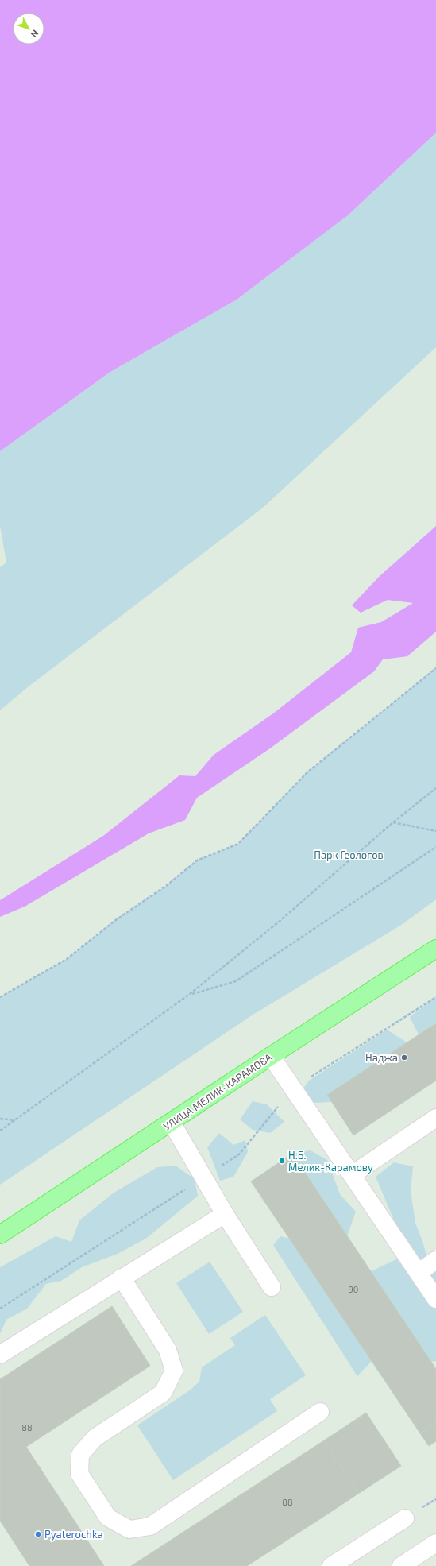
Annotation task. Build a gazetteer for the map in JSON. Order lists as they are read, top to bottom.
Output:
{
  "streets": {
    "main road": ["УЛИЦА МЕЛИК-КАРАМОВА"]
  },
  "parks": ["Парк Геологов"],
  "places": ["Наджа", "Н.Б. Мелик-Карамову", "Pyaterochka"],
  "house_numbers": ["90", "88", "88"],
  "north": "bottom right"
}
